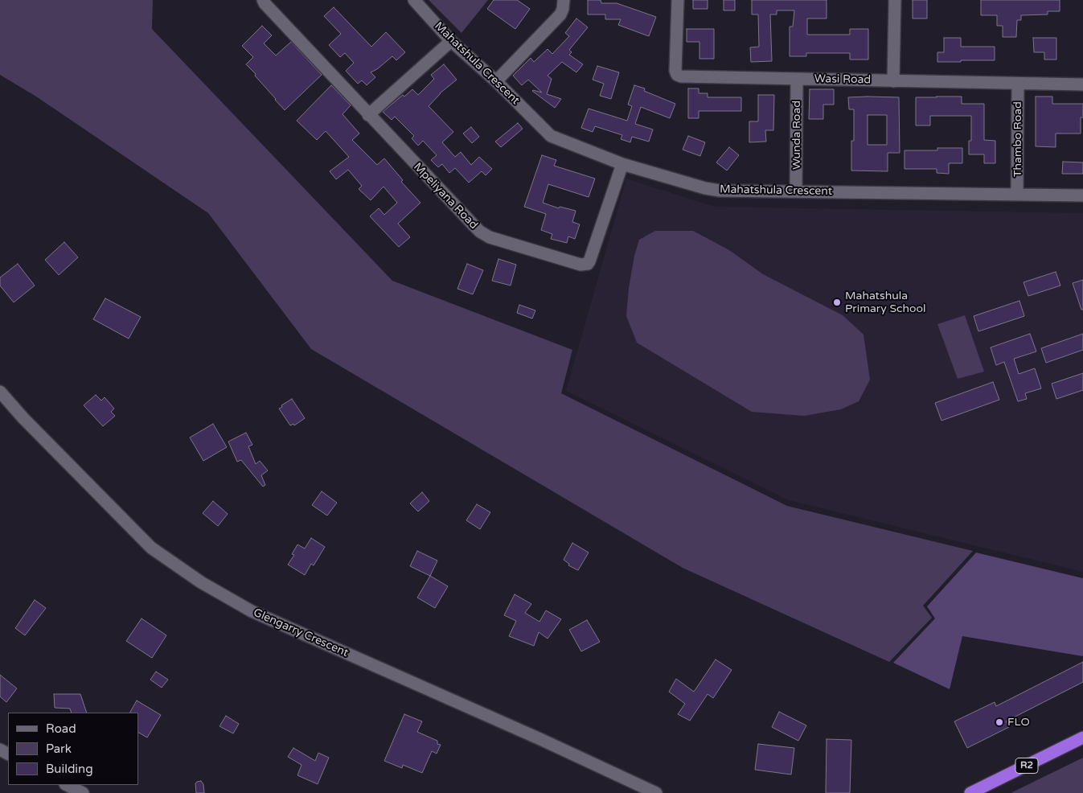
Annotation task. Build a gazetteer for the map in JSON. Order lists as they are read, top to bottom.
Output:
{
  "streets": {
    "highway": ["R2"],
    "street": [
      "Mahatshula Crescent",
      "Wasi Road",
      "Wunda Road",
      "Thambo Road",
      "Mpeliyana Road",
      "Glengarry Crescent"
    ]
  },
  "crossings": [
    ["Mahatshula Crescent", "Wunda Road"],
    ["Mahatshula Crescent", "Thambo Road"],
    ["Mahatshula Crescent", "Mpeliyana Road"],
    ["Wasi Road", "Wunda Road"],
    ["Wasi Road", "Thambo Road"]
  ],
  "places": ["Mahatshula Primary School", "FLO"],
  "legend": ["Road", "Park", "Building"]
}
